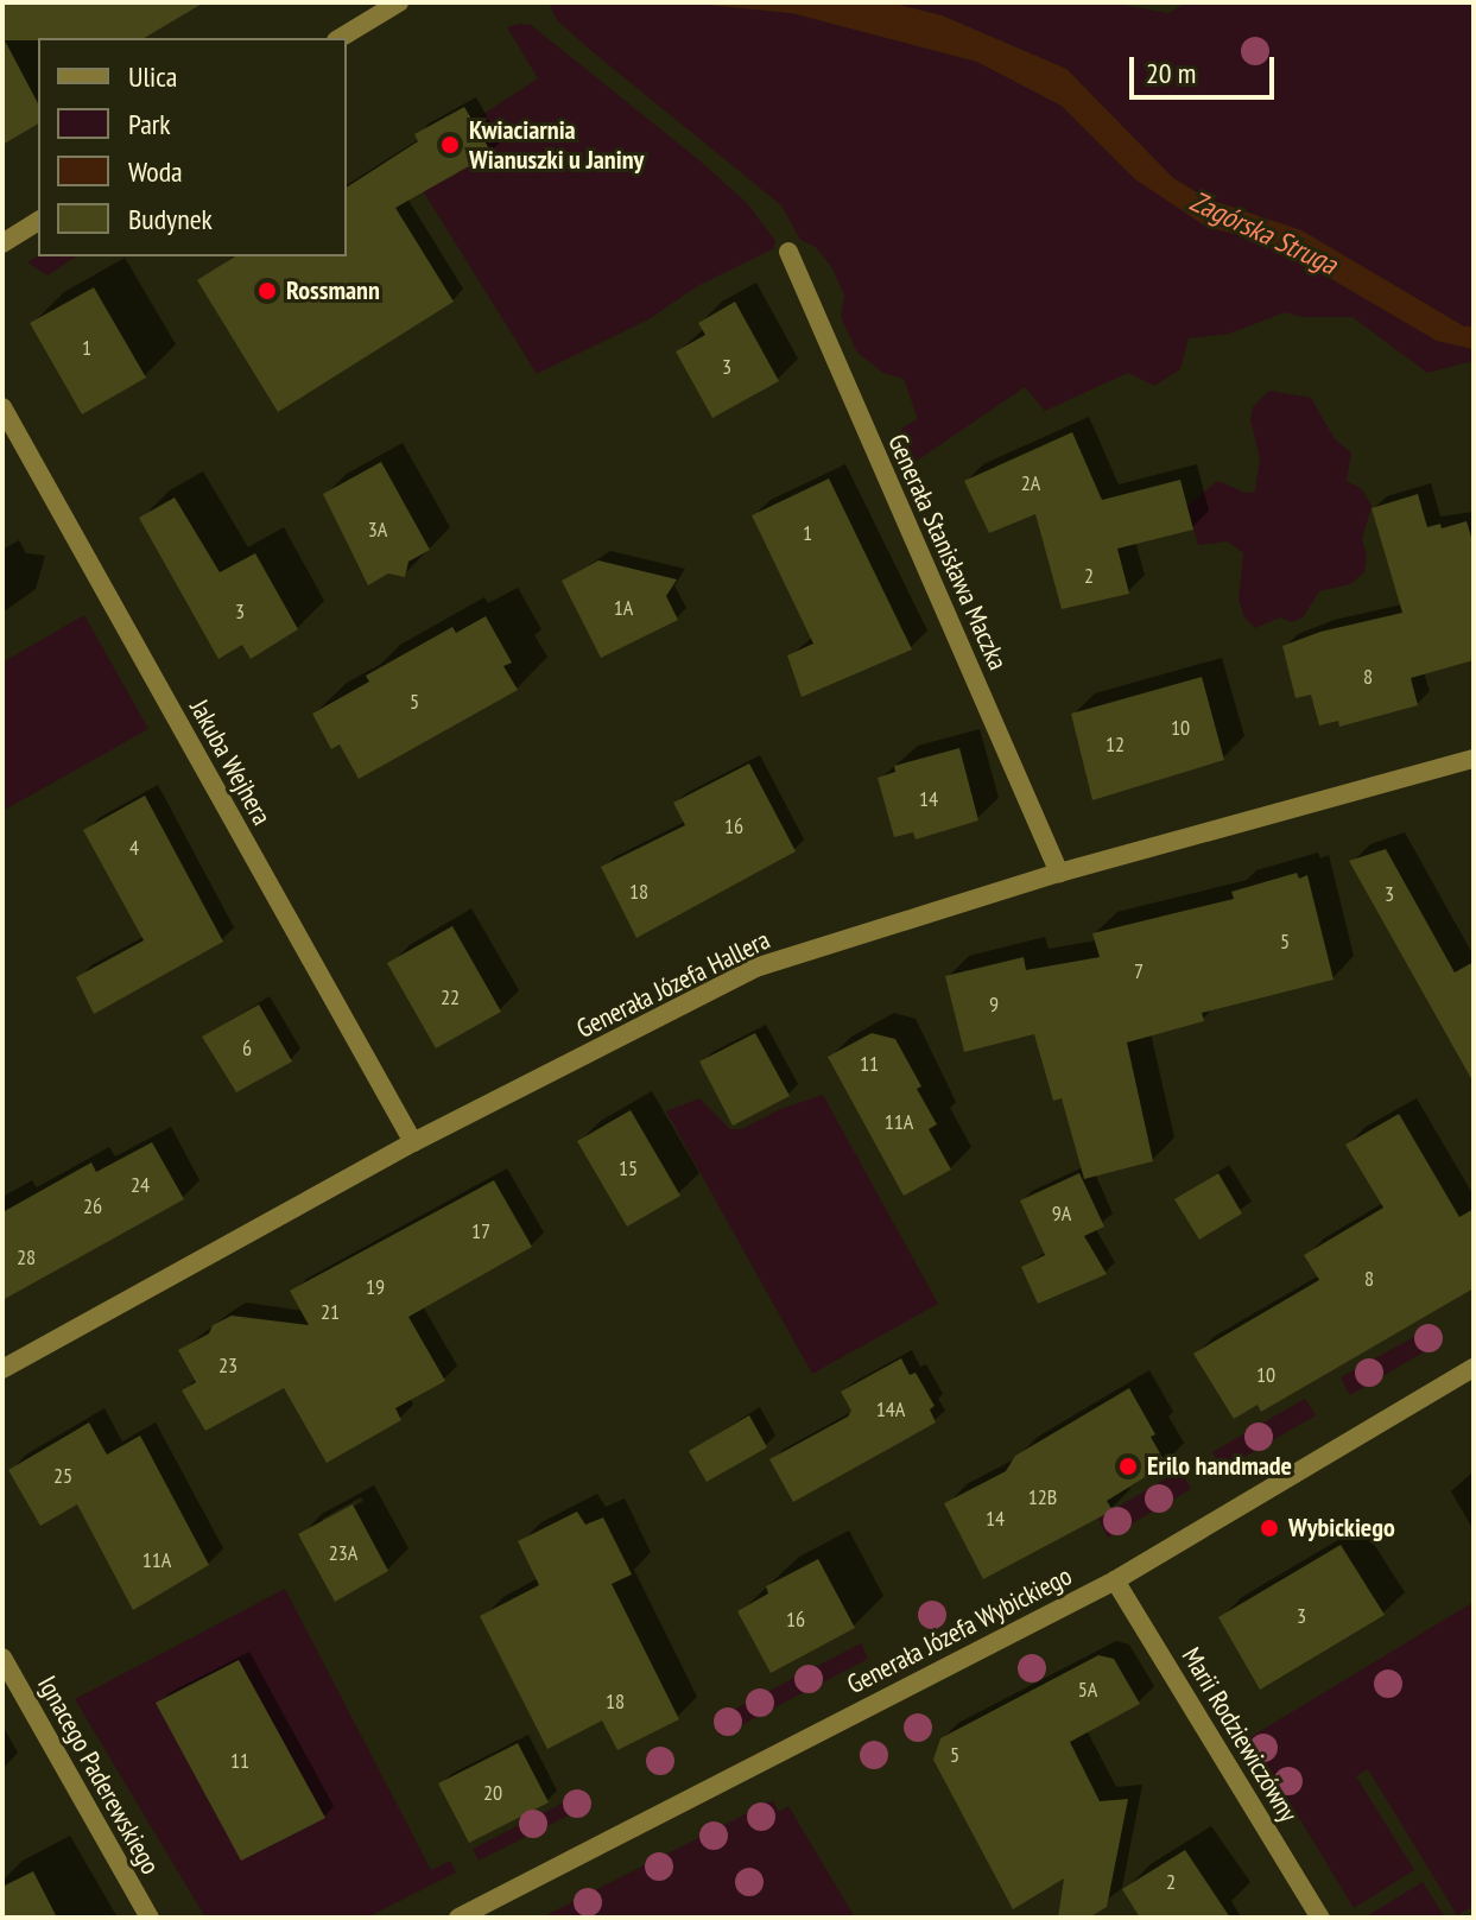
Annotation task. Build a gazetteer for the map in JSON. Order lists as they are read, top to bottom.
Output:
{
  "streets": {
    "street": [
      "Generała Stanisława Maczka",
      "Jakuba Wejhera",
      "Generała Józefa Hallera",
      "Generała Józefa Wybickiego",
      "Marii Rodziewiczówny",
      "Ignacego Paderewskiego"
    ]
  },
  "crossings": [
    ["Generała Stanisława Maczka", "Generała Józefa Hallera"],
    ["Jakuba Wejhera", "Generała Józefa Hallera"],
    ["Generała Józefa Wybickiego", "Marii Rodziewiczówny"]
  ],
  "water": ["Zagórska Struga"],
  "places": [
    "Kwiaciarnia Wianuszki u Janiny",
    "Rossmann",
    "Erilo handmade",
    "Wybickiego"
  ],
  "house_numbers": [
    "1",
    "3",
    "2A",
    "3A",
    "1",
    "2",
    "1A",
    "3",
    "8",
    "5",
    "10",
    "12",
    "14",
    "16",
    "4",
    "18",
    "3",
    "5",
    "7",
    "22",
    "9",
    "6",
    "11",
    "11A",
    "15",
    "24",
    "26",
    "9A",
    "17",
    "28",
    "8",
    "19",
    "21",
    "23",
    "10",
    "14A",
    "25",
    "12B",
    "14",
    "23A",
    "11A",
    "3",
    "16",
    "5A",
    "18",
    "5",
    "11",
    "20",
    "2"
  ],
  "legend": [
    "Ulica",
    "Park",
    "Woda",
    "Budynek"
  ],
  "scale_bar": "20 m"
}
